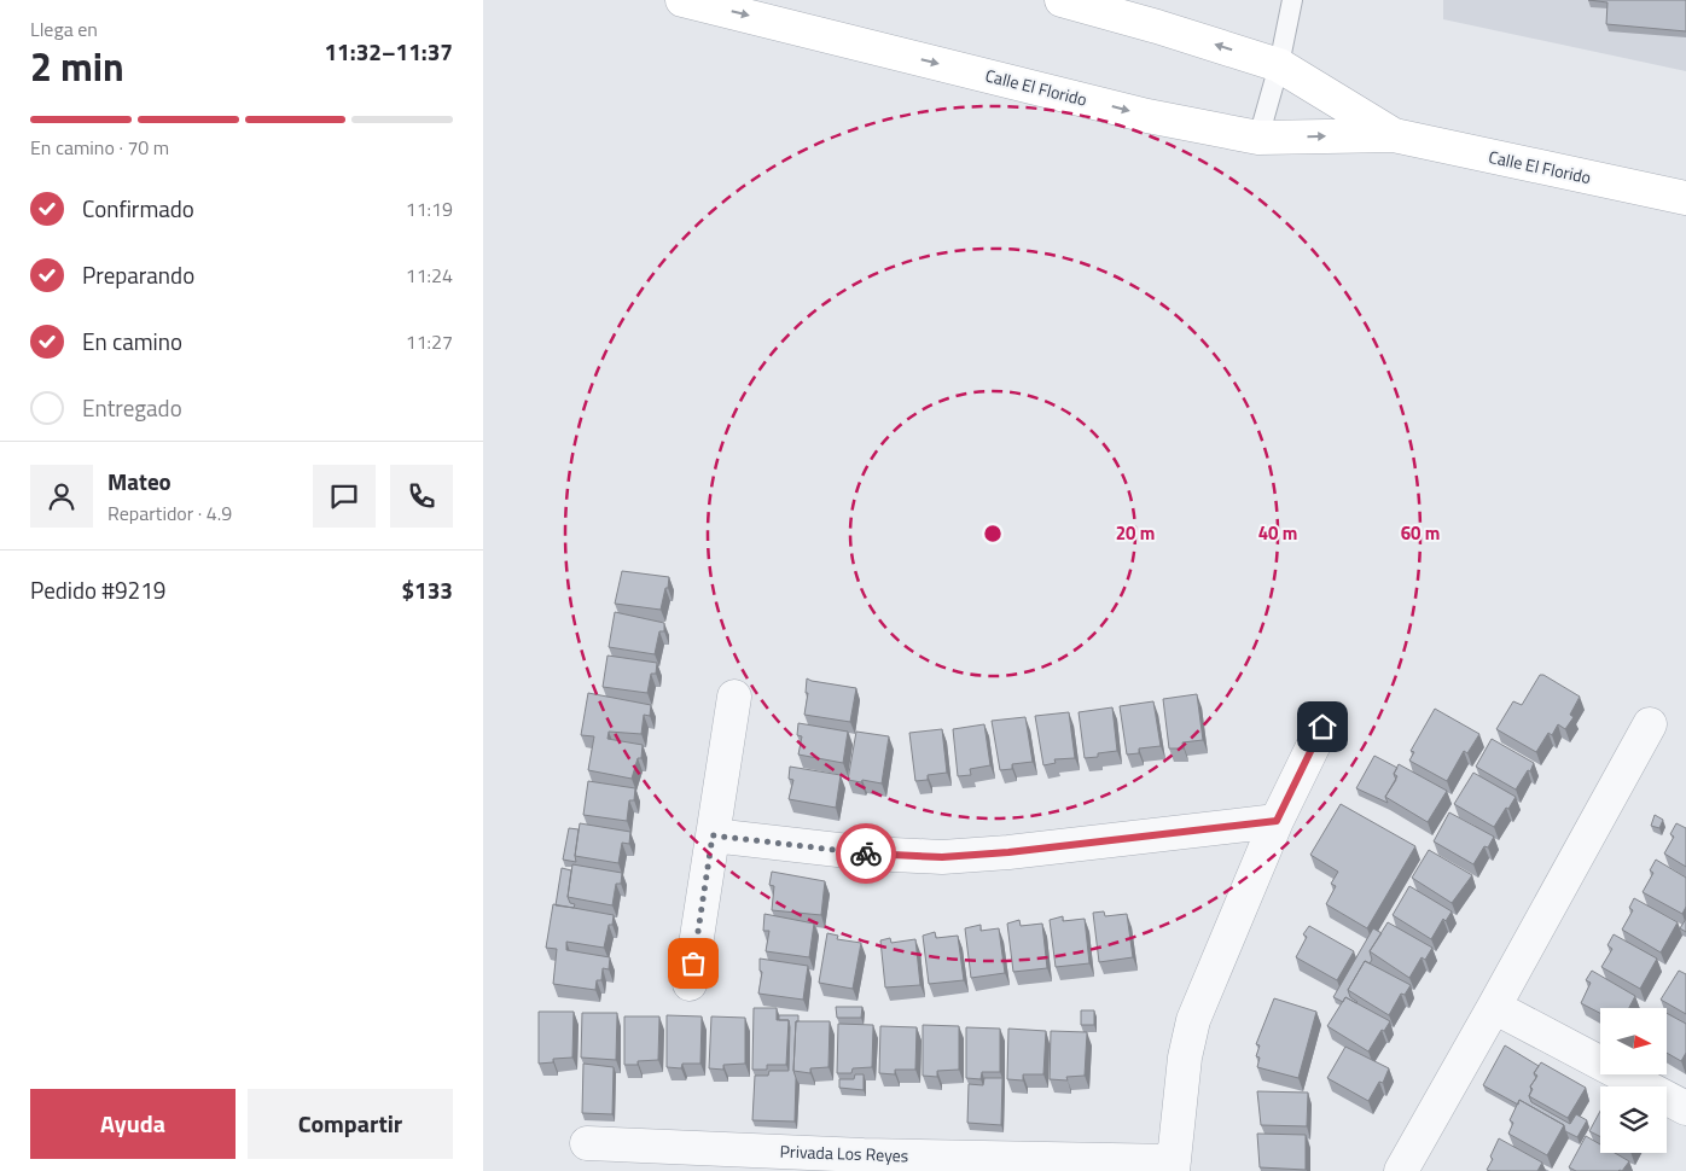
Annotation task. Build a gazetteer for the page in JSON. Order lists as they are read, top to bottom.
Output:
{
  "streets": {
    "main road": ["Calle El Florido"],
    "street": ["Privada Los Reyes"]
  },
  "north": "right",
  "page": {
    "heading": ["2 min", "Llega en", "11:32–11:37"],
    "panel": [
      "Mateo",
      "Repartidor · 4.9",
      "Pedido #9219",
      "$133"
    ],
    "bar": "En camino · 70 m",
    "list": [
      ["Confirmado", "11:19"],
      ["Preparando", "11:24"],
      ["En camino", "11:27"],
      "Entregado"
    ],
    "buttons": ["Ayuda", "Compartir"]
  },
  "rings": ["20 m", "40 m", "60 m"]
}
